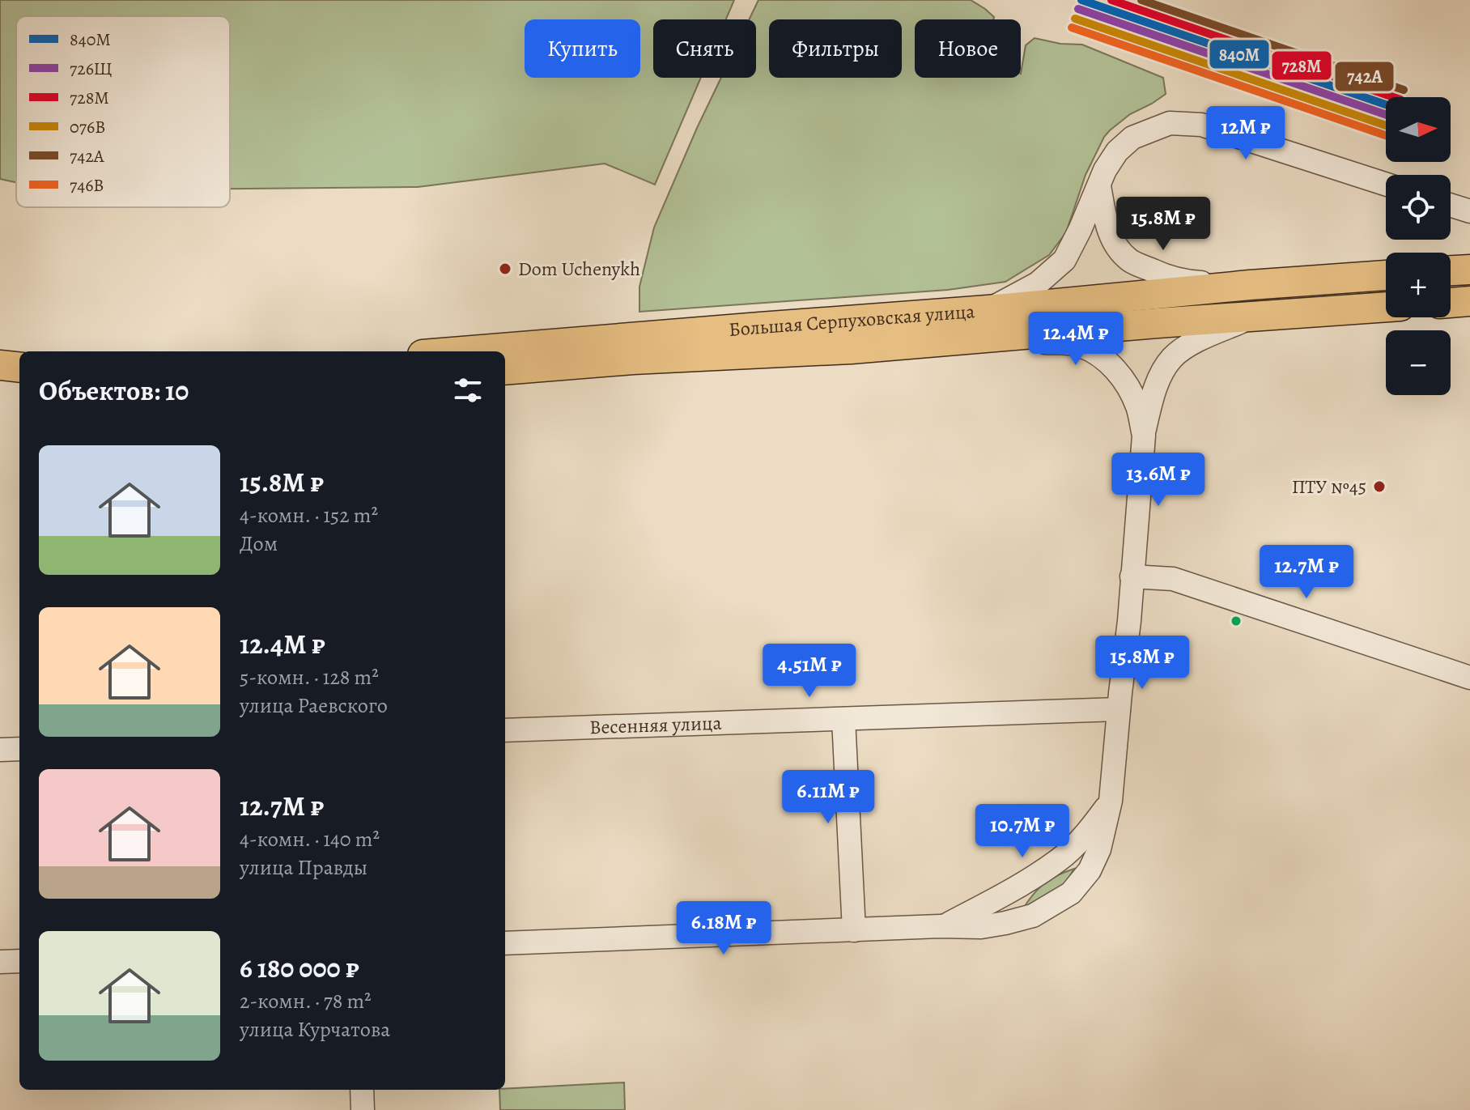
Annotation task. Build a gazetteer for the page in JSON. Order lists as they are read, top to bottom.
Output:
{
  "streets": {
    "main road": ["Большая Серпуховская улица"],
    "street": ["Весенняя улица"]
  },
  "places": ["Dom Uchenykh", "ПТУ №45"],
  "lines": [
    "transit line 840М",
    "transit line 728М",
    "transit line 742А",
    "transit line 726Щ",
    "transit line 076В",
    "transit line 746В"
  ],
  "legend": [
    "840М",
    "726Щ",
    "728М",
    "076В",
    "742А",
    "746В"
  ],
  "north": "right",
  "page": {
    "chip": [
      "Купить",
      "Снять",
      "Фильтры",
      "Новое"
    ],
    "map_buttons": ["+", "−"],
    "price": [
      "12M ₽",
      "15.8M ₽",
      "12.4M ₽",
      "13.6M ₽",
      "12.7M ₽",
      "15.8M ₽",
      "4.51M ₽",
      "6.11M ₽",
      "10.7M ₽",
      "6.18M ₽"
    ],
    "heading": "Объектов: 10",
    "list": [
      {
        "name": "15.8M ₽",
        "note": "4-комн. · 152 m² · Дом"
      },
      {
        "name": "12.4M ₽",
        "note": "5-комн. · 128 m² · улица Раевского"
      },
      {
        "name": "12.7M ₽",
        "note": "4-комн. · 140 m² · улица Правды"
      },
      {
        "name": "6 180 000 ₽",
        "note": "2-комн. · 78 m² · улица Курчатова"
      }
    ]
  }
}
